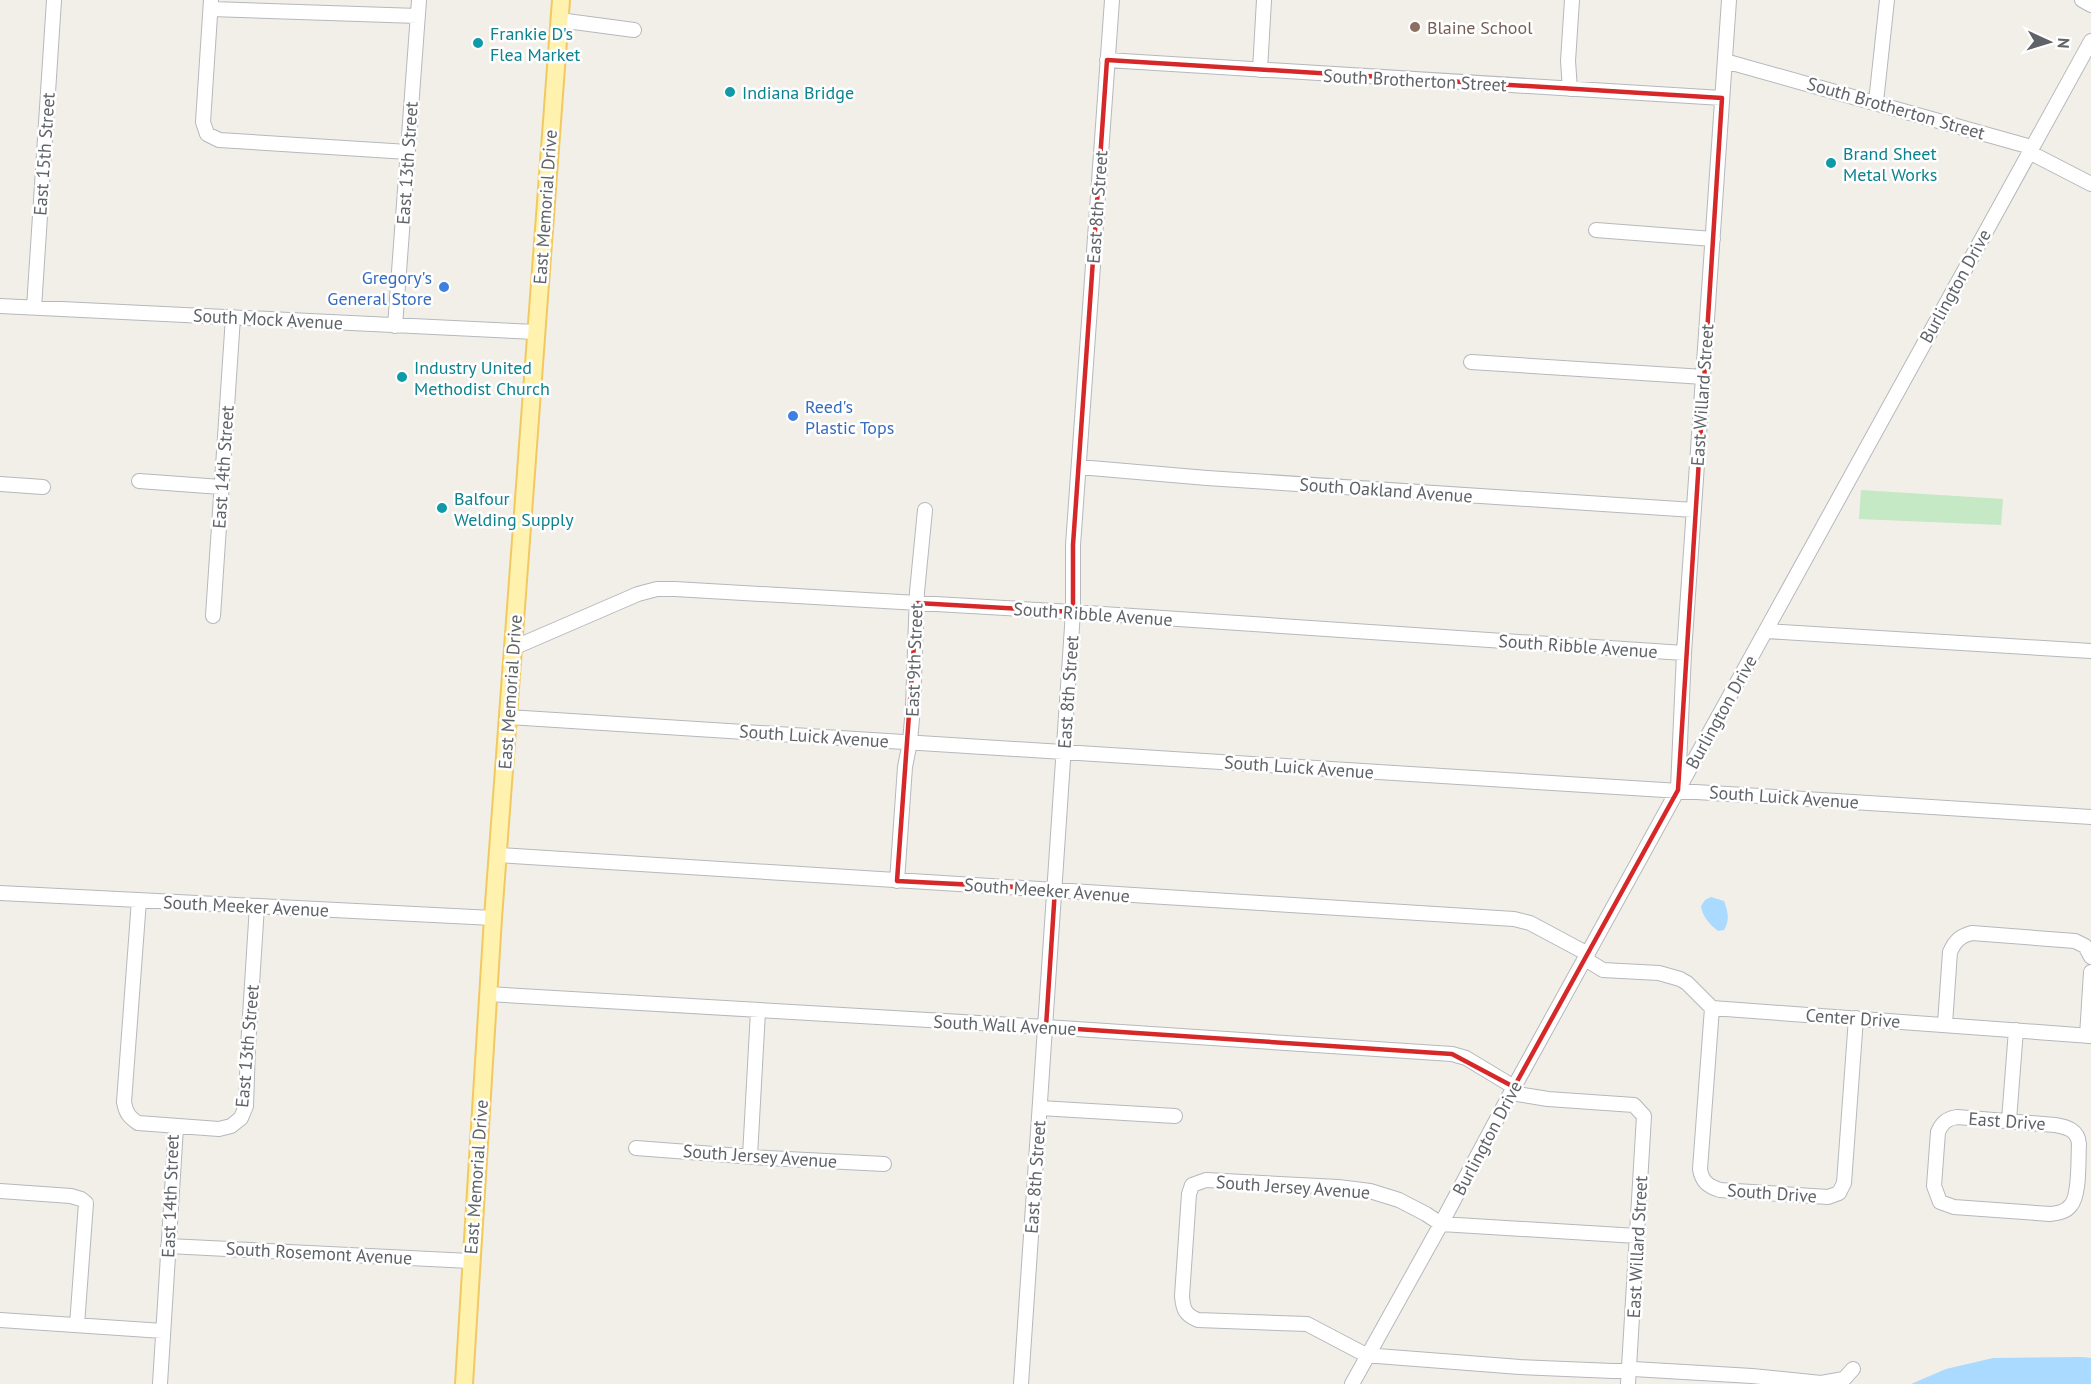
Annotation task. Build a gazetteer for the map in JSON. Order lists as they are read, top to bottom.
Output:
{
  "streets": {
    "main road": ["East Memorial Drive"],
    "street": [
      "South Brotherton Street",
      "East 15th Street",
      "East 13th Street",
      "East 8th Street",
      "Burlington Drive",
      "South Mock Avenue",
      "East Willard Street",
      "East 14th Street",
      "South Oakland Avenue",
      "South Ribble Avenue",
      "East 9th Street",
      "South Luick Avenue",
      "South Meeker Avenue",
      "Center Drive",
      "South Wall Avenue",
      "East Drive",
      "South Jersey Avenue",
      "South Drive",
      "South Rosemont Avenue"
    ]
  },
  "crossings": [
    ["South Brotherton Street", "East 8th Street"],
    ["South Brotherton Street", "Burlington Drive"],
    ["South Brotherton Street", "East Willard Street"],
    ["East 15th Street", "South Mock Avenue"],
    ["East 13th Street", "South Mock Avenue"],
    ["East 13th Street", "East 14th Street"],
    ["East 13th Street", "South Meeker Avenue"],
    ["East Memorial Drive", "South Mock Avenue"],
    ["East Memorial Drive", "South Ribble Avenue"],
    ["East Memorial Drive", "South Luick Avenue"],
    ["East Memorial Drive", "South Meeker Avenue"],
    ["East Memorial Drive", "South Wall Avenue"],
    ["East Memorial Drive", "South Rosemont Avenue"],
    ["East 8th Street", "South Oakland Avenue"],
    ["East 8th Street", "South Ribble Avenue"],
    ["East 8th Street", "South Luick Avenue"],
    ["East 8th Street", "South Meeker Avenue"],
    ["East 8th Street", "South Wall Avenue"],
    ["Burlington Drive", "East Willard Street"],
    ["Burlington Drive", "South Luick Avenue"],
    ["Burlington Drive", "South Meeker Avenue"],
    ["Burlington Drive", "South Wall Avenue"],
    ["Burlington Drive", "South Jersey Avenue"],
    ["South Mock Avenue", "East 14th Street"],
    ["East Willard Street", "South Oakland Avenue"],
    ["East Willard Street", "South Ribble Avenue"],
    ["East Willard Street", "South Luick Avenue"],
    ["East Willard Street", "South Wall Avenue"],
    ["East Willard Street", "South Jersey Avenue"],
    ["East 14th Street", "South Meeker Avenue"],
    ["East 14th Street", "South Rosemont Avenue"],
    ["South Ribble Avenue", "East 9th Street"],
    ["East 9th Street", "South Luick Avenue"],
    ["East 9th Street", "South Meeker Avenue"],
    ["South Meeker Avenue", "Center Drive"],
    ["South Meeker Avenue", "South Drive"],
    ["Center Drive", "South Drive"]
  ],
  "places": [
    "Blaine School",
    "Frankie D's Flea Market",
    "Indiana Bridge",
    "Brand Sheet Metal Works",
    "Gregory's General Store",
    "Industry United Methodist Church",
    "Reed's Plastic Tops",
    "Balfour Welding Supply"
  ],
  "north": "right"
}
